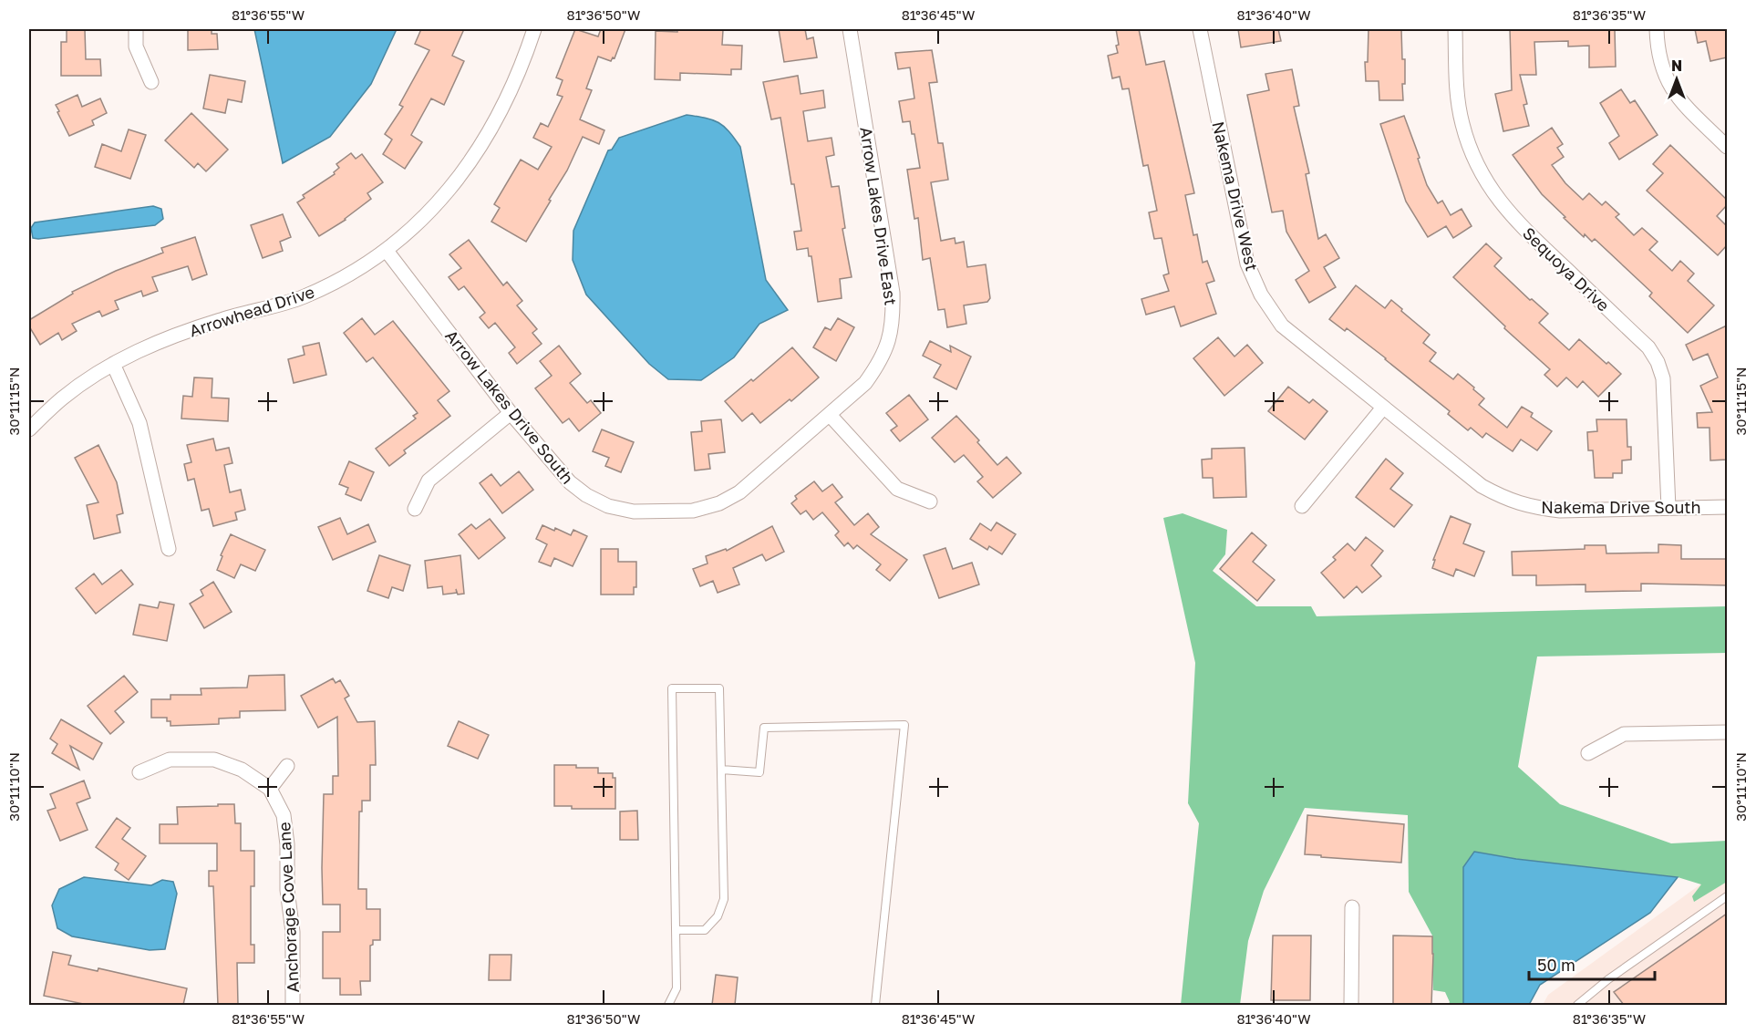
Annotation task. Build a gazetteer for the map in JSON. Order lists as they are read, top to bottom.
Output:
{
  "streets": {
    "street": [
      "Nakema Drive West",
      "Arrow Lakes Drive East",
      "Sequoya Drive",
      "Arrowhead Drive",
      "Arrow Lakes Drive South",
      "Nakema Drive South",
      "Anchorage Cove Lane"
    ]
  },
  "crossings": [
    ["Nakema Drive West", "Nakema Drive South"],
    ["Arrow Lakes Drive East", "Arrow Lakes Drive South"],
    ["Sequoya Drive", "Nakema Drive South"],
    ["Arrowhead Drive", "Arrow Lakes Drive South"]
  ],
  "scale_bar": "50 m",
  "north": "top",
  "coordinates": [
    "81°36'55\"W",
    "81°36'50\"W",
    "81°36'45\"W",
    "81°36'40\"W",
    "81°36'35\"W",
    "30°11'15\"N",
    "30°11'10\"N"
  ]
}
